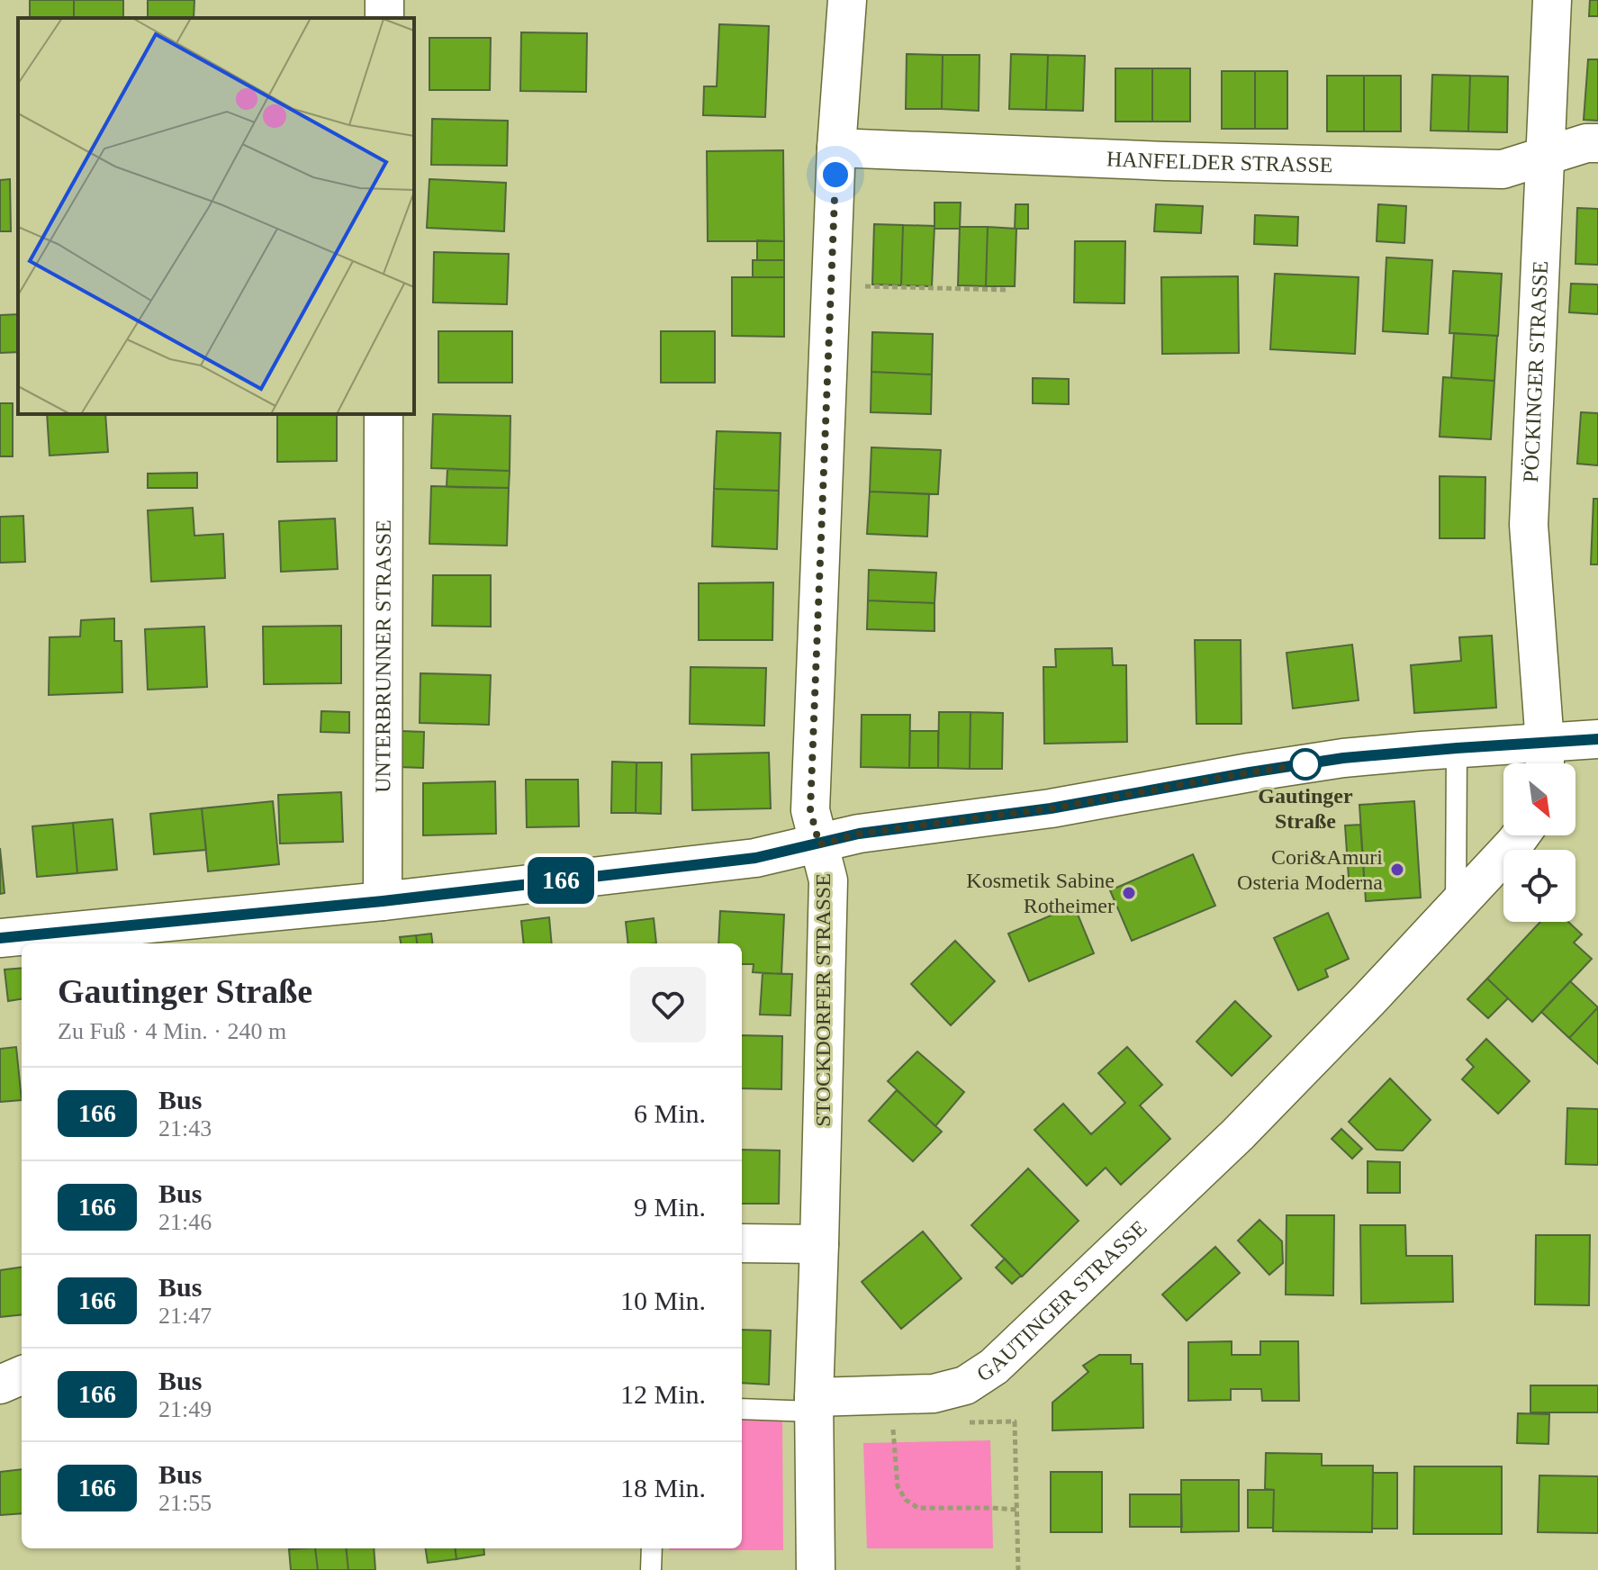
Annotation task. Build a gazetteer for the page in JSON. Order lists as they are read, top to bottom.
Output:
{
  "streets": {
    "street": [
      "HANFELDER STRASSE",
      "PÖCKINGER STRASSE",
      "UNTERBRUNNER STRASSE",
      "STOCKDORFER STRASSE",
      "GAUTINGER STRASSE"
    ]
  },
  "crossings": [
    ["HANFELDER STRASSE", "PÖCKINGER STRASSE"],
    ["HANFELDER STRASSE", "STOCKDORFER STRASSE"],
    ["STOCKDORFER STRASSE", "GAUTINGER STRASSE"]
  ],
  "places": ["Gautinger Straße", "Cori&Amuri Osteria Moderna", "Kosmetik Sabine Rotheimer"],
  "lines": ["bus line 166"],
  "north": "bottom right",
  "page": {
    "on_map": "166",
    "heading": ["Gautinger Straße", "Zu Fuß · 4 Min. · 240 m"],
    "list": [
      {
        "mark": "166",
        "name": "Bus",
        "note": "21:43",
        "value": "6 Min."
      },
      {
        "mark": "166",
        "name": "Bus",
        "note": "21:46",
        "value": "9 Min."
      },
      {
        "mark": "166",
        "name": "Bus",
        "note": "21:47",
        "value": "10 Min."
      },
      {
        "mark": "166",
        "name": "Bus",
        "note": "21:49",
        "value": "12 Min."
      },
      {
        "mark": "166",
        "name": "Bus",
        "note": "21:55",
        "value": "18 Min."
      }
    ]
  }
}
